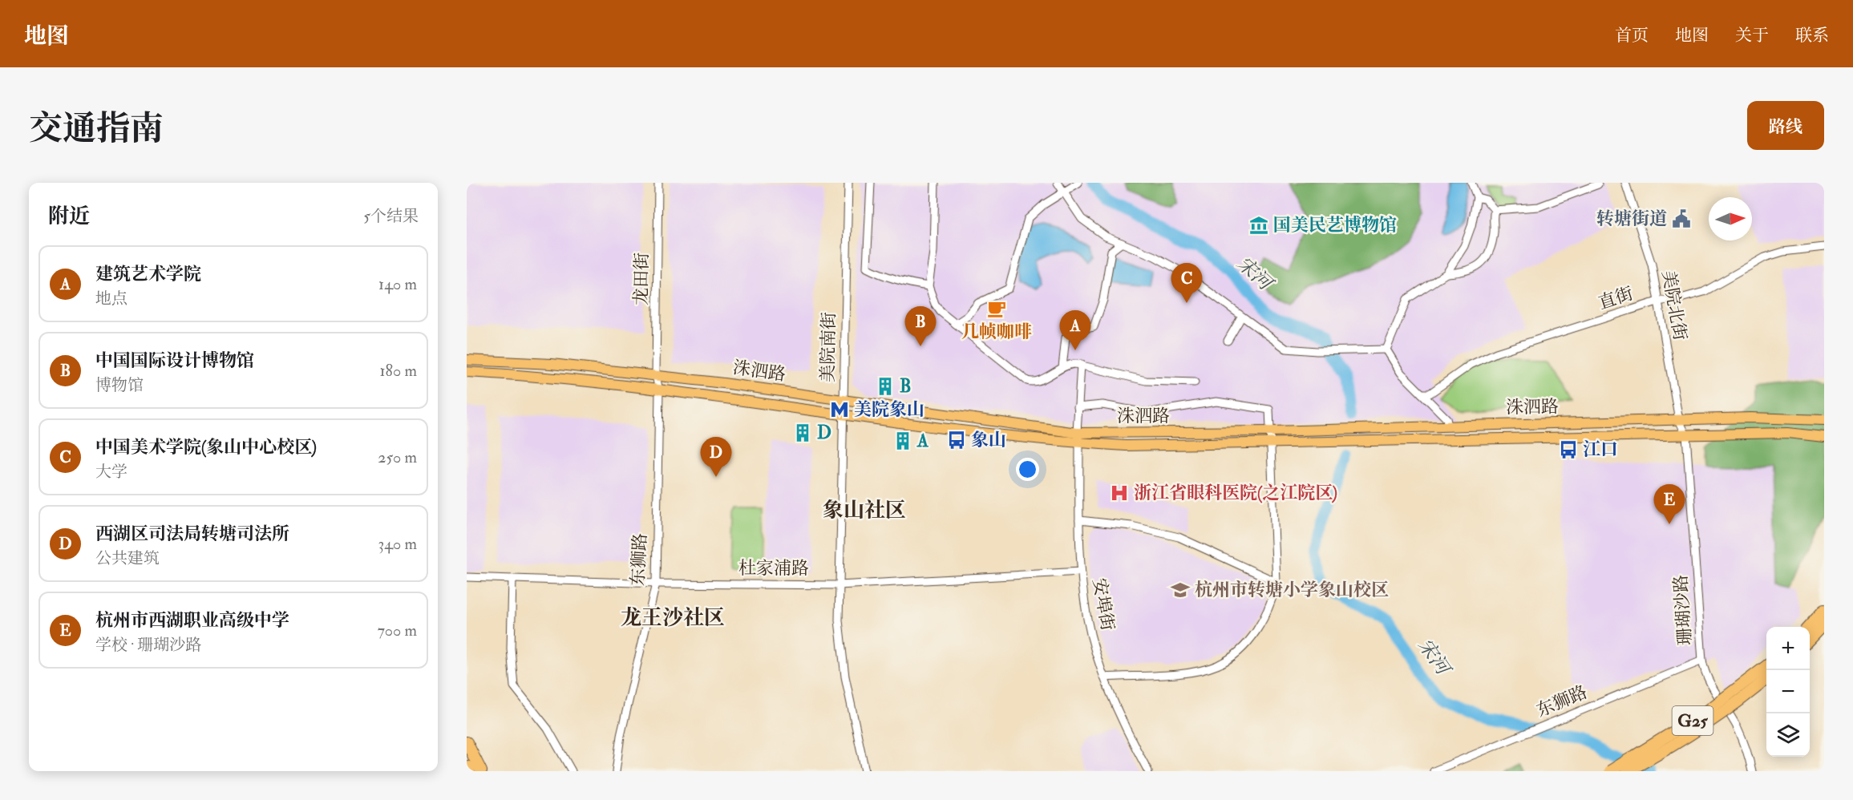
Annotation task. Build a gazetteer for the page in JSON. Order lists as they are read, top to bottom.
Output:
{
  "streets": {
    "highway": ["G25"],
    "main road": ["洙泗路"],
    "street": [
      "龙田街",
      "直街",
      "美院北街",
      "美院南街",
      "东狮路",
      "杜家浦路",
      "安埠街",
      "珊瑚沙路"
    ]
  },
  "crossings": [
    ["龙田街", "洙泗路"],
    ["龙田街", "东狮路"],
    ["直街", "美院北街"],
    ["美院北街", "洙泗路"],
    ["美院北街", "珊瑚沙路"],
    ["美院南街", "洙泗路"],
    ["美院南街", "杜家浦路"],
    ["洙泗路", "东狮路"],
    ["洙泗路", "安埠街"],
    ["洙泗路", "珊瑚沙路"],
    ["东狮路", "杜家浦路"],
    ["东狮路", "珊瑚沙路"],
    ["杜家浦路", "安埠街"]
  ],
  "districts": ["象山社区", "龙王沙社区"],
  "water": ["宋河"],
  "places": {
    "public building": ["转塘街道"],
    "museum": ["国美民艺博物馆"],
    "cafe": ["几帧咖啡"],
    "building": ["B", "D", "A"],
    "metro station": ["美院象山"],
    "bus stop": ["象山", "江口"],
    "hospital": ["浙江省眼科医院(之江院区)"],
    "school or university": ["杭州市转塘小学象山校区"]
  },
  "north": "right",
  "page": {
    "header": "地图",
    "nav": [
      "首页",
      "地图",
      "关于",
      "联系"
    ],
    "title": "交通指南",
    "buttons": "路线",
    "heading": ["附近", "5个结果"],
    "list": [
      {
        "mark": "A",
        "name": "建筑艺术学院",
        "note": "地点",
        "value": "140 m"
      },
      {
        "mark": "B",
        "name": "中国国际设计博物馆",
        "note": "博物馆",
        "value": "180 m"
      },
      {
        "mark": "C",
        "name": "中国美术学院(象山中心校区)",
        "note": "大学",
        "value": "250 m"
      },
      {
        "mark": "D",
        "name": "西湖区司法局转塘司法所",
        "note": "公共建筑",
        "value": "340 m"
      },
      {
        "mark": "E",
        "name": "杭州市西湖职业高级中学",
        "note": "学校 · 珊瑚沙路",
        "value": "700 m"
      }
    ],
    "pins": [
      "C",
      "B",
      "A",
      "D",
      "E"
    ],
    "map_buttons": ["+", "−"]
  }
}
